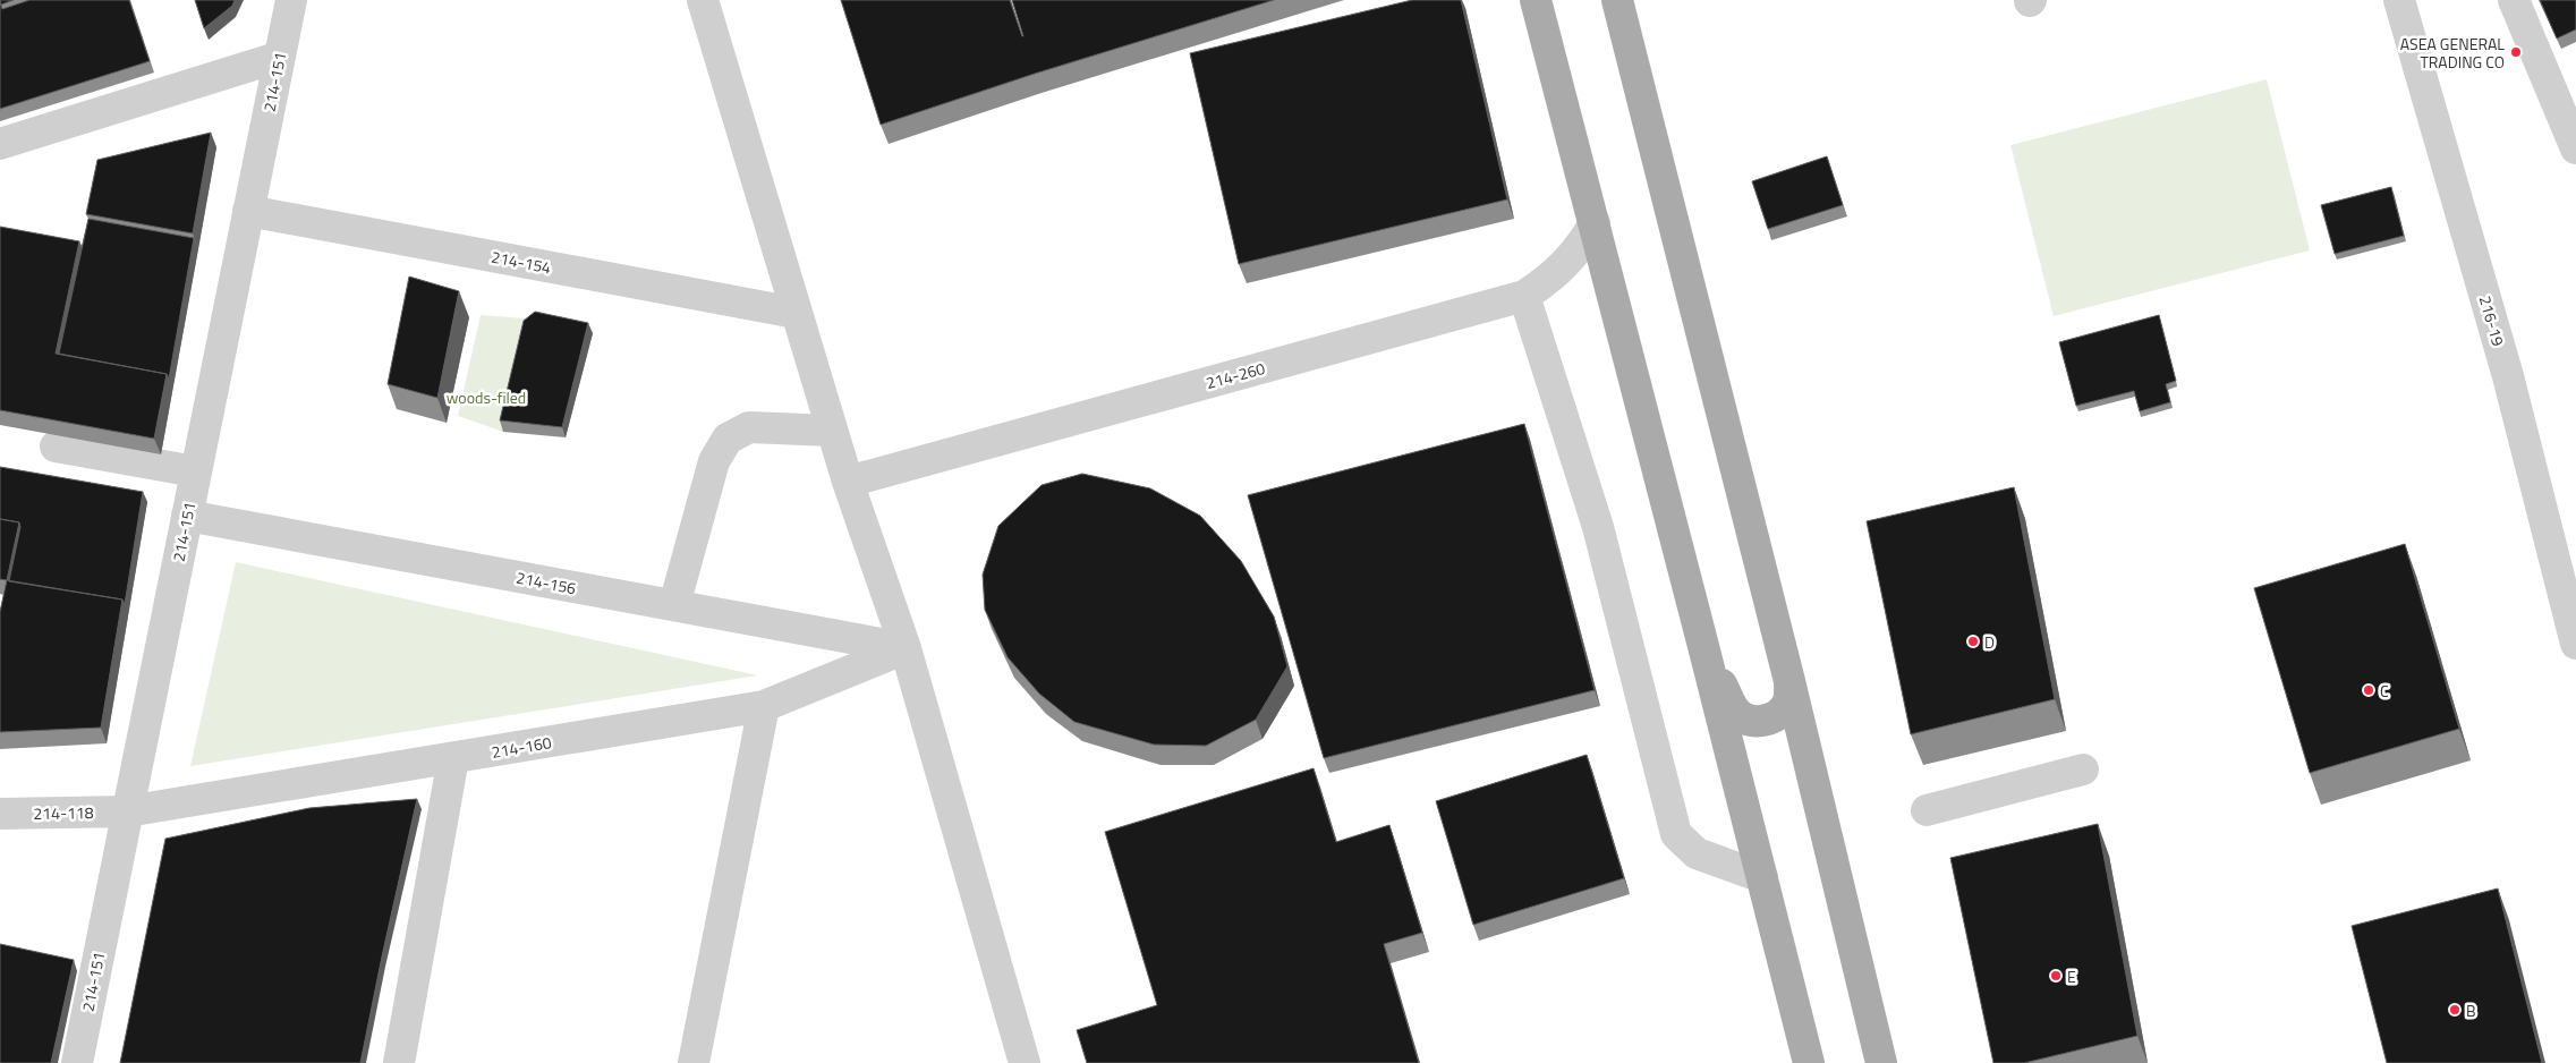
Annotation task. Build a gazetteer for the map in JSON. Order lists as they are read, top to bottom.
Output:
{
  "streets": {
    "street": [
      "214-151",
      "214-154",
      "216-19",
      "214-260",
      "214-156",
      "214-160",
      "214-118"
    ]
  },
  "crossings": [
    ["214-151", "214-154"],
    ["214-151", "214-156"],
    ["214-151", "214-160"],
    ["214-151", "214-118"],
    ["214-156", "214-160"],
    ["214-160", "214-118"]
  ],
  "parks": ["woods-filed"],
  "places": [
    "ASEA GENERAL TRADING CO",
    "D",
    "C",
    "E",
    "B"
  ]
}
